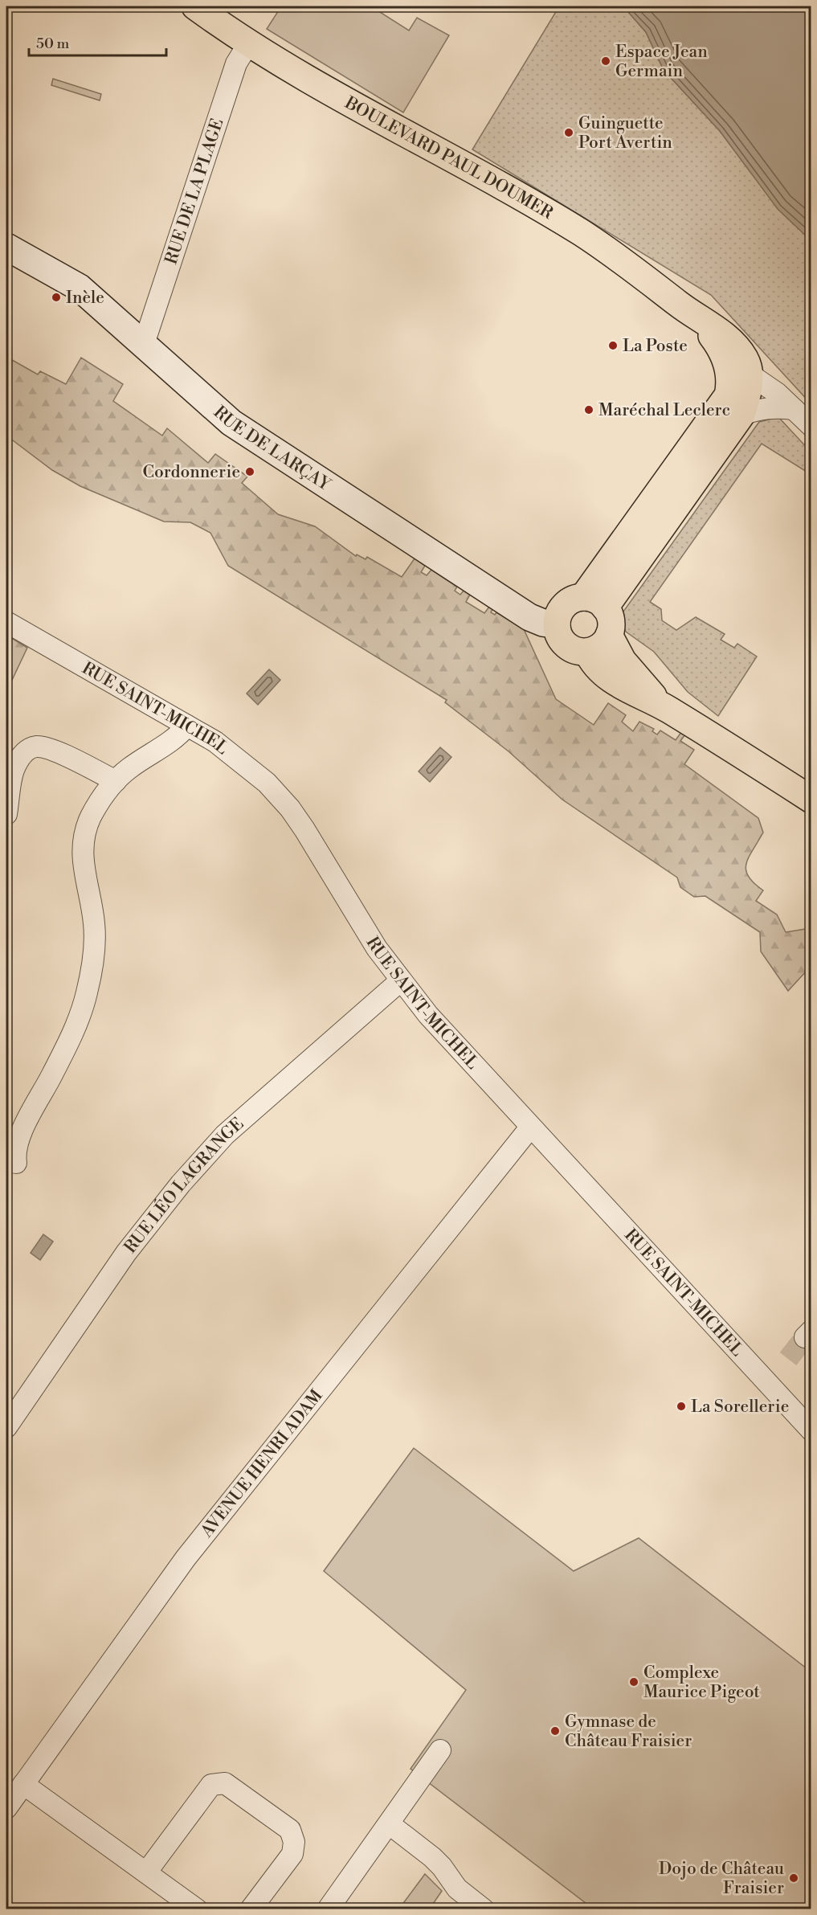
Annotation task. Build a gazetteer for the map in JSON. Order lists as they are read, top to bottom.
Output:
{
  "streets": {
    "main road": ["BOULEVARD PAUL DOUMER"],
    "street": [
      "RUE DE LA PLAGE",
      "RUE DE LARÇAY",
      "RUE SAINT-MICHEL",
      "RUE LÉO LAGRANGE",
      "AVENUE HENRI ADAM"
    ]
  },
  "crossings": [
    ["BOULEVARD PAUL DOUMER", "RUE DE LA PLAGE"],
    ["RUE DE LA PLAGE", "RUE DE LARÇAY"],
    ["RUE SAINT-MICHEL", "RUE LÉO LAGRANGE"],
    ["RUE SAINT-MICHEL", "AVENUE HENRI ADAM"]
  ],
  "places": [
    "Espace Jean Germain",
    "Guinguette Port Avertin",
    "Inèle",
    "La Poste",
    "Maréchal Leclerc",
    "Cordonnerie",
    "La Sorellerie",
    "Complexe Maurice Pigeot",
    "Gymnase de Château Fraisier",
    "Dojo de Château Fraisier"
  ],
  "scale_bar": "50 m"
}
